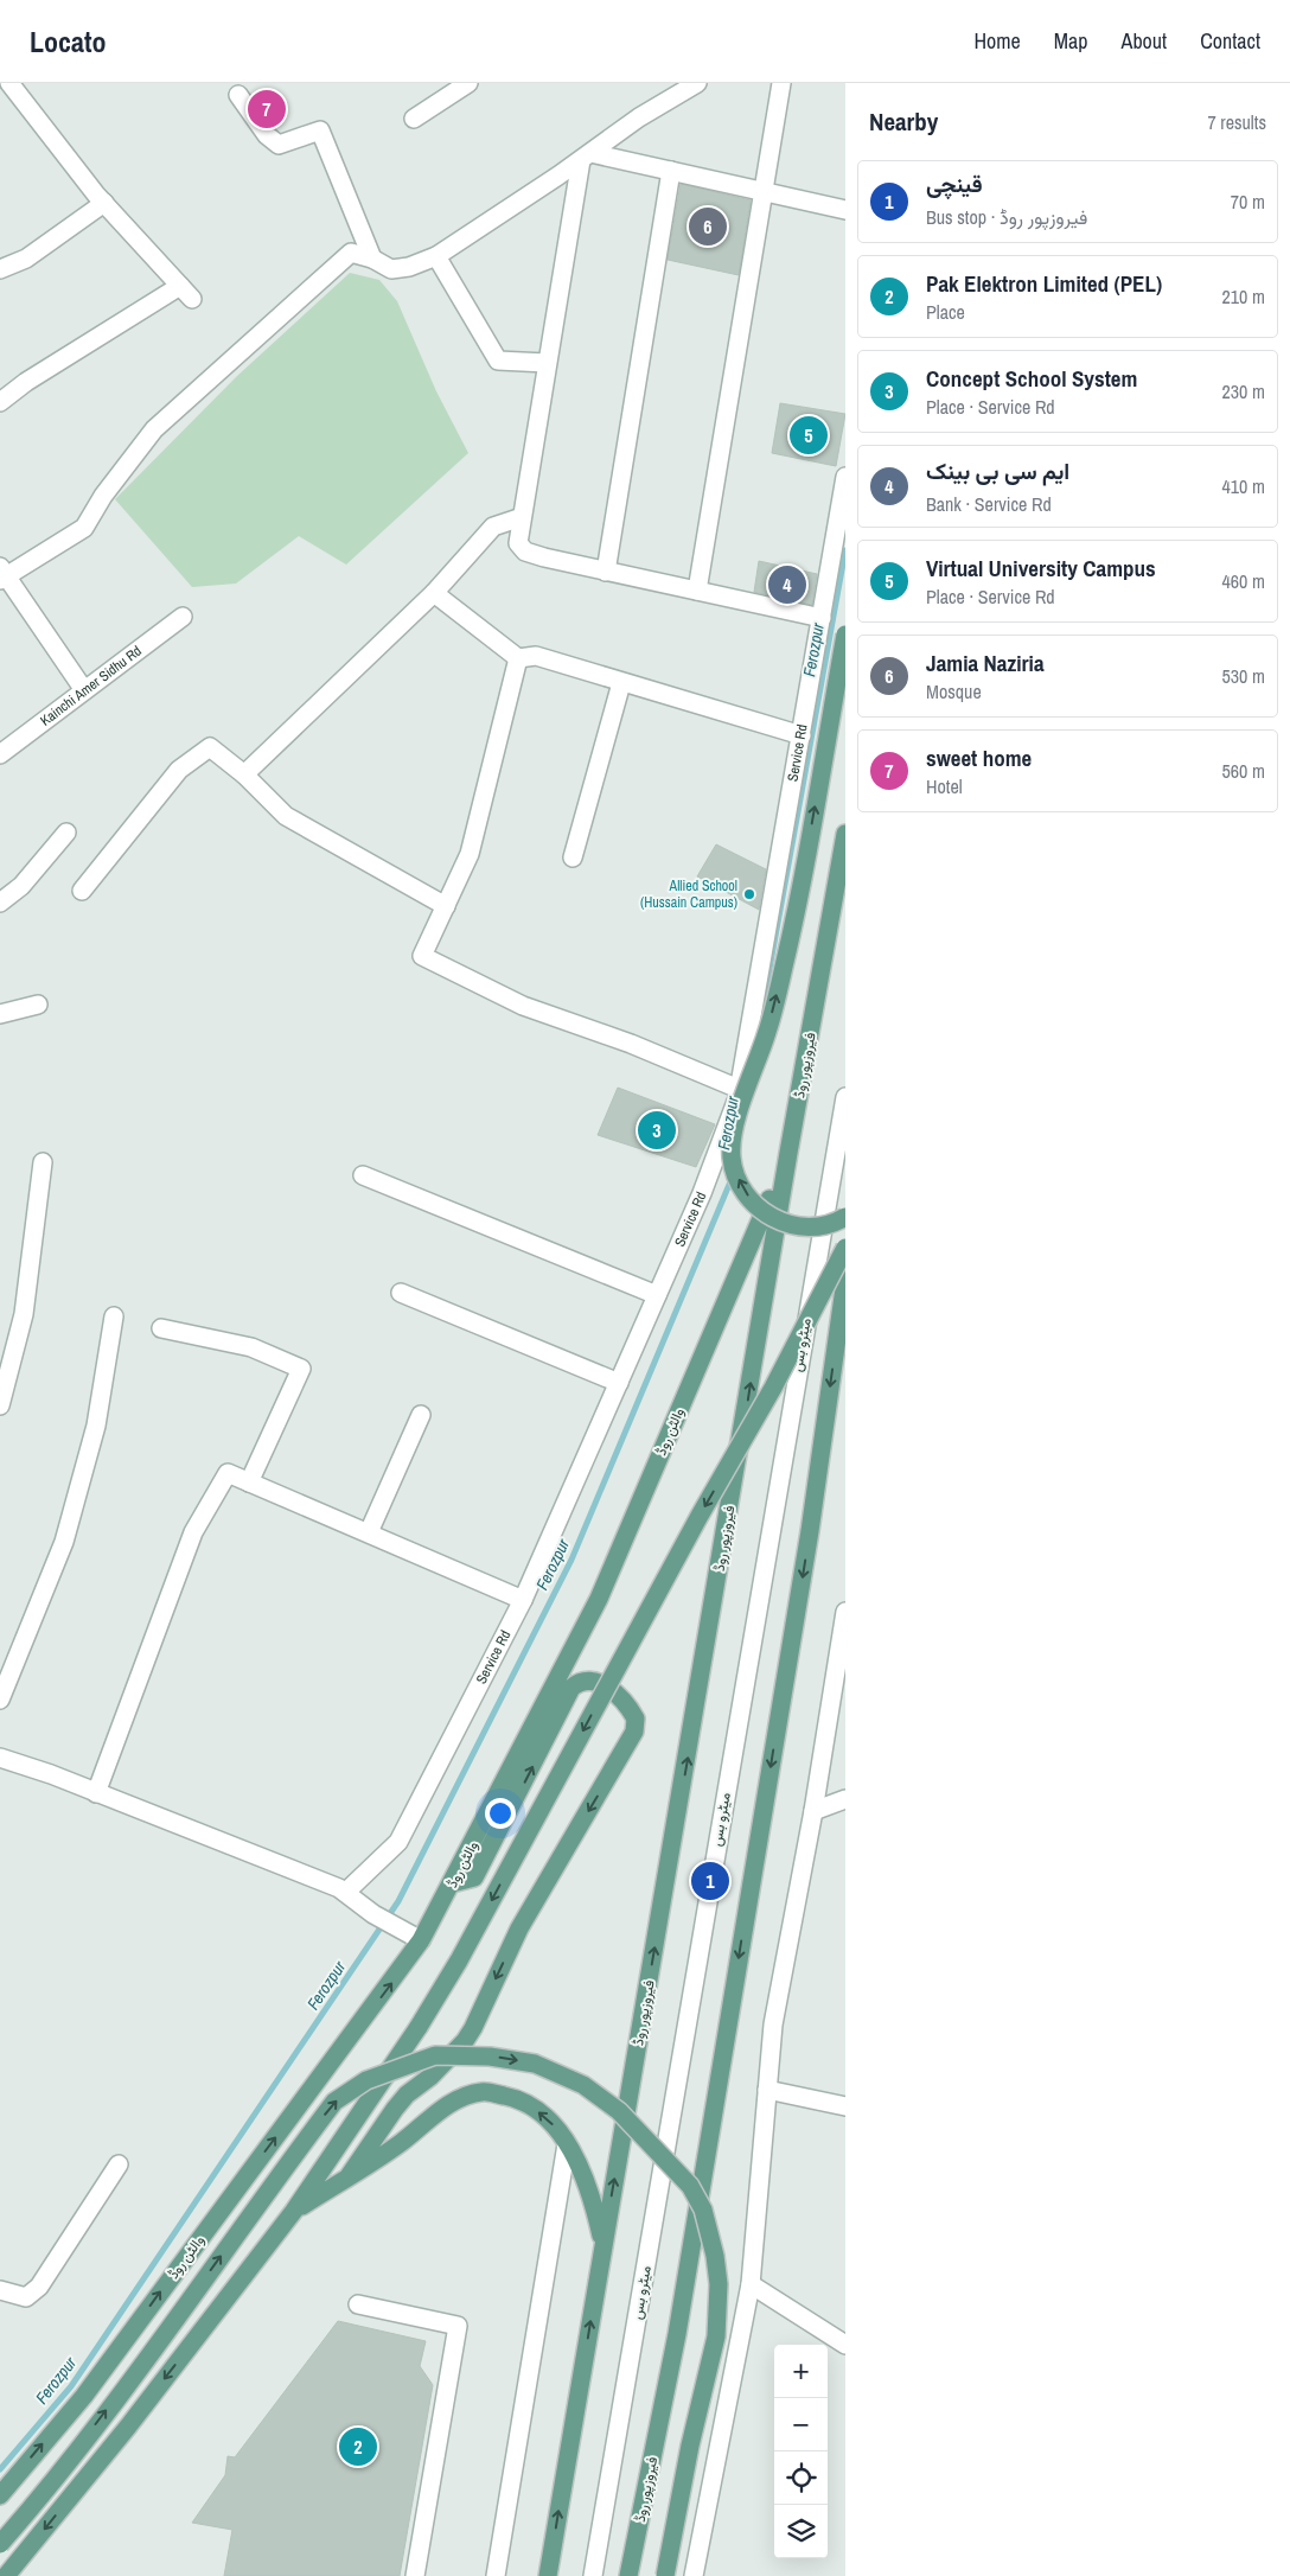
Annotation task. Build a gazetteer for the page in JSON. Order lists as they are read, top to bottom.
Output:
{
  "streets": {
    "main road": ["فیروزپور روڈ", "والٹن روڈ"],
    "street": ["Kainchi Amer Sidhu Rd", "Service Rd", "میٹرو بس"]
  },
  "crossings": [
    ["فیروزپور روڈ", "والٹن روڈ"]
  ],
  "water": ["Ferozpur"],
  "places": ["Allied School (Hussain Campus)"],
  "page": {
    "header": "Locato",
    "nav": [
      "Home",
      "Map",
      "About",
      "Contact"
    ],
    "heading": ["Nearby", "7 results"],
    "pins": [
      "7",
      "6",
      "5",
      "4",
      "3",
      "1",
      "2"
    ],
    "list": [
      {
        "mark": "1",
        "name": "قینچی",
        "note": "Bus stop · فیروزپور روڈ",
        "value": "70 m"
      },
      {
        "mark": "2",
        "name": "Pak Elektron Limited (PEL)",
        "note": "Place",
        "value": "210 m"
      },
      {
        "mark": "3",
        "name": "Concept School System",
        "note": "Place · Service Rd",
        "value": "230 m"
      },
      {
        "mark": "4",
        "name": "ایم سی بی بینک",
        "note": "Bank · Service Rd",
        "value": "410 m"
      },
      {
        "mark": "5",
        "name": "Virtual University Campus",
        "note": "Place · Service Rd",
        "value": "460 m"
      },
      {
        "mark": "6",
        "name": "Jamia Naziria",
        "note": "Mosque",
        "value": "530 m"
      },
      {
        "mark": "7",
        "name": "sweet home",
        "note": "Hotel",
        "value": "560 m"
      }
    ],
    "map_buttons": ["+", "−"]
  }
}
